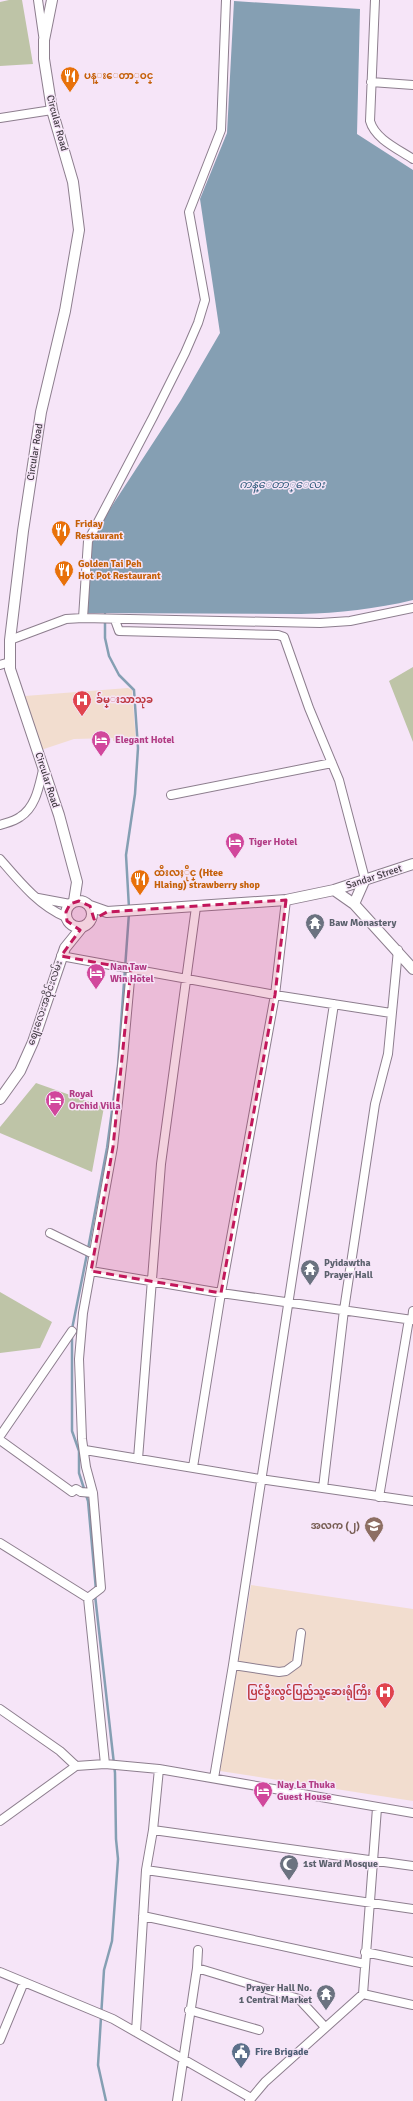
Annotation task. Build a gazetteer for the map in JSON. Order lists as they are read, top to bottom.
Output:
{
  "streets": {
    "street": ["Circular Road", "Sandar Street", "စျေးလေးအဝိုင်းလမ်း"]
  },
  "water": ["ကန္ေတာ္ေလး"],
  "places": {
    "restaurant": [
      "ပန္းေတာ္ဝင္",
      "Friday Restaurant",
      "Golden Tai Peh Hot Pot Restaurant",
      "ထီးလႈိုင္ (Htee Hlaing) strawberry shop"
    ],
    "hospital": ["ခ်မ္းသာသုခ", "ပြင်ဦးလွင်ပြည်သူ့ဆေးရုံကြီး"],
    "hotel": [
      "Elegant Hotel",
      "Tiger Hotel",
      "Nan Taw Win Hotel",
      "Royal Orchid Villa",
      "Nay La Thuka Guest House"
    ],
    "temple": ["Baw Monastery", "Pyidawtha Prayer Hall", "Prayer Hall No. 1 Central Market"],
    "school or university": ["အလက (၂)"],
    "mosque": ["1st Ward Mosque"],
    "public building": ["Fire Brigade"]
  }
}
